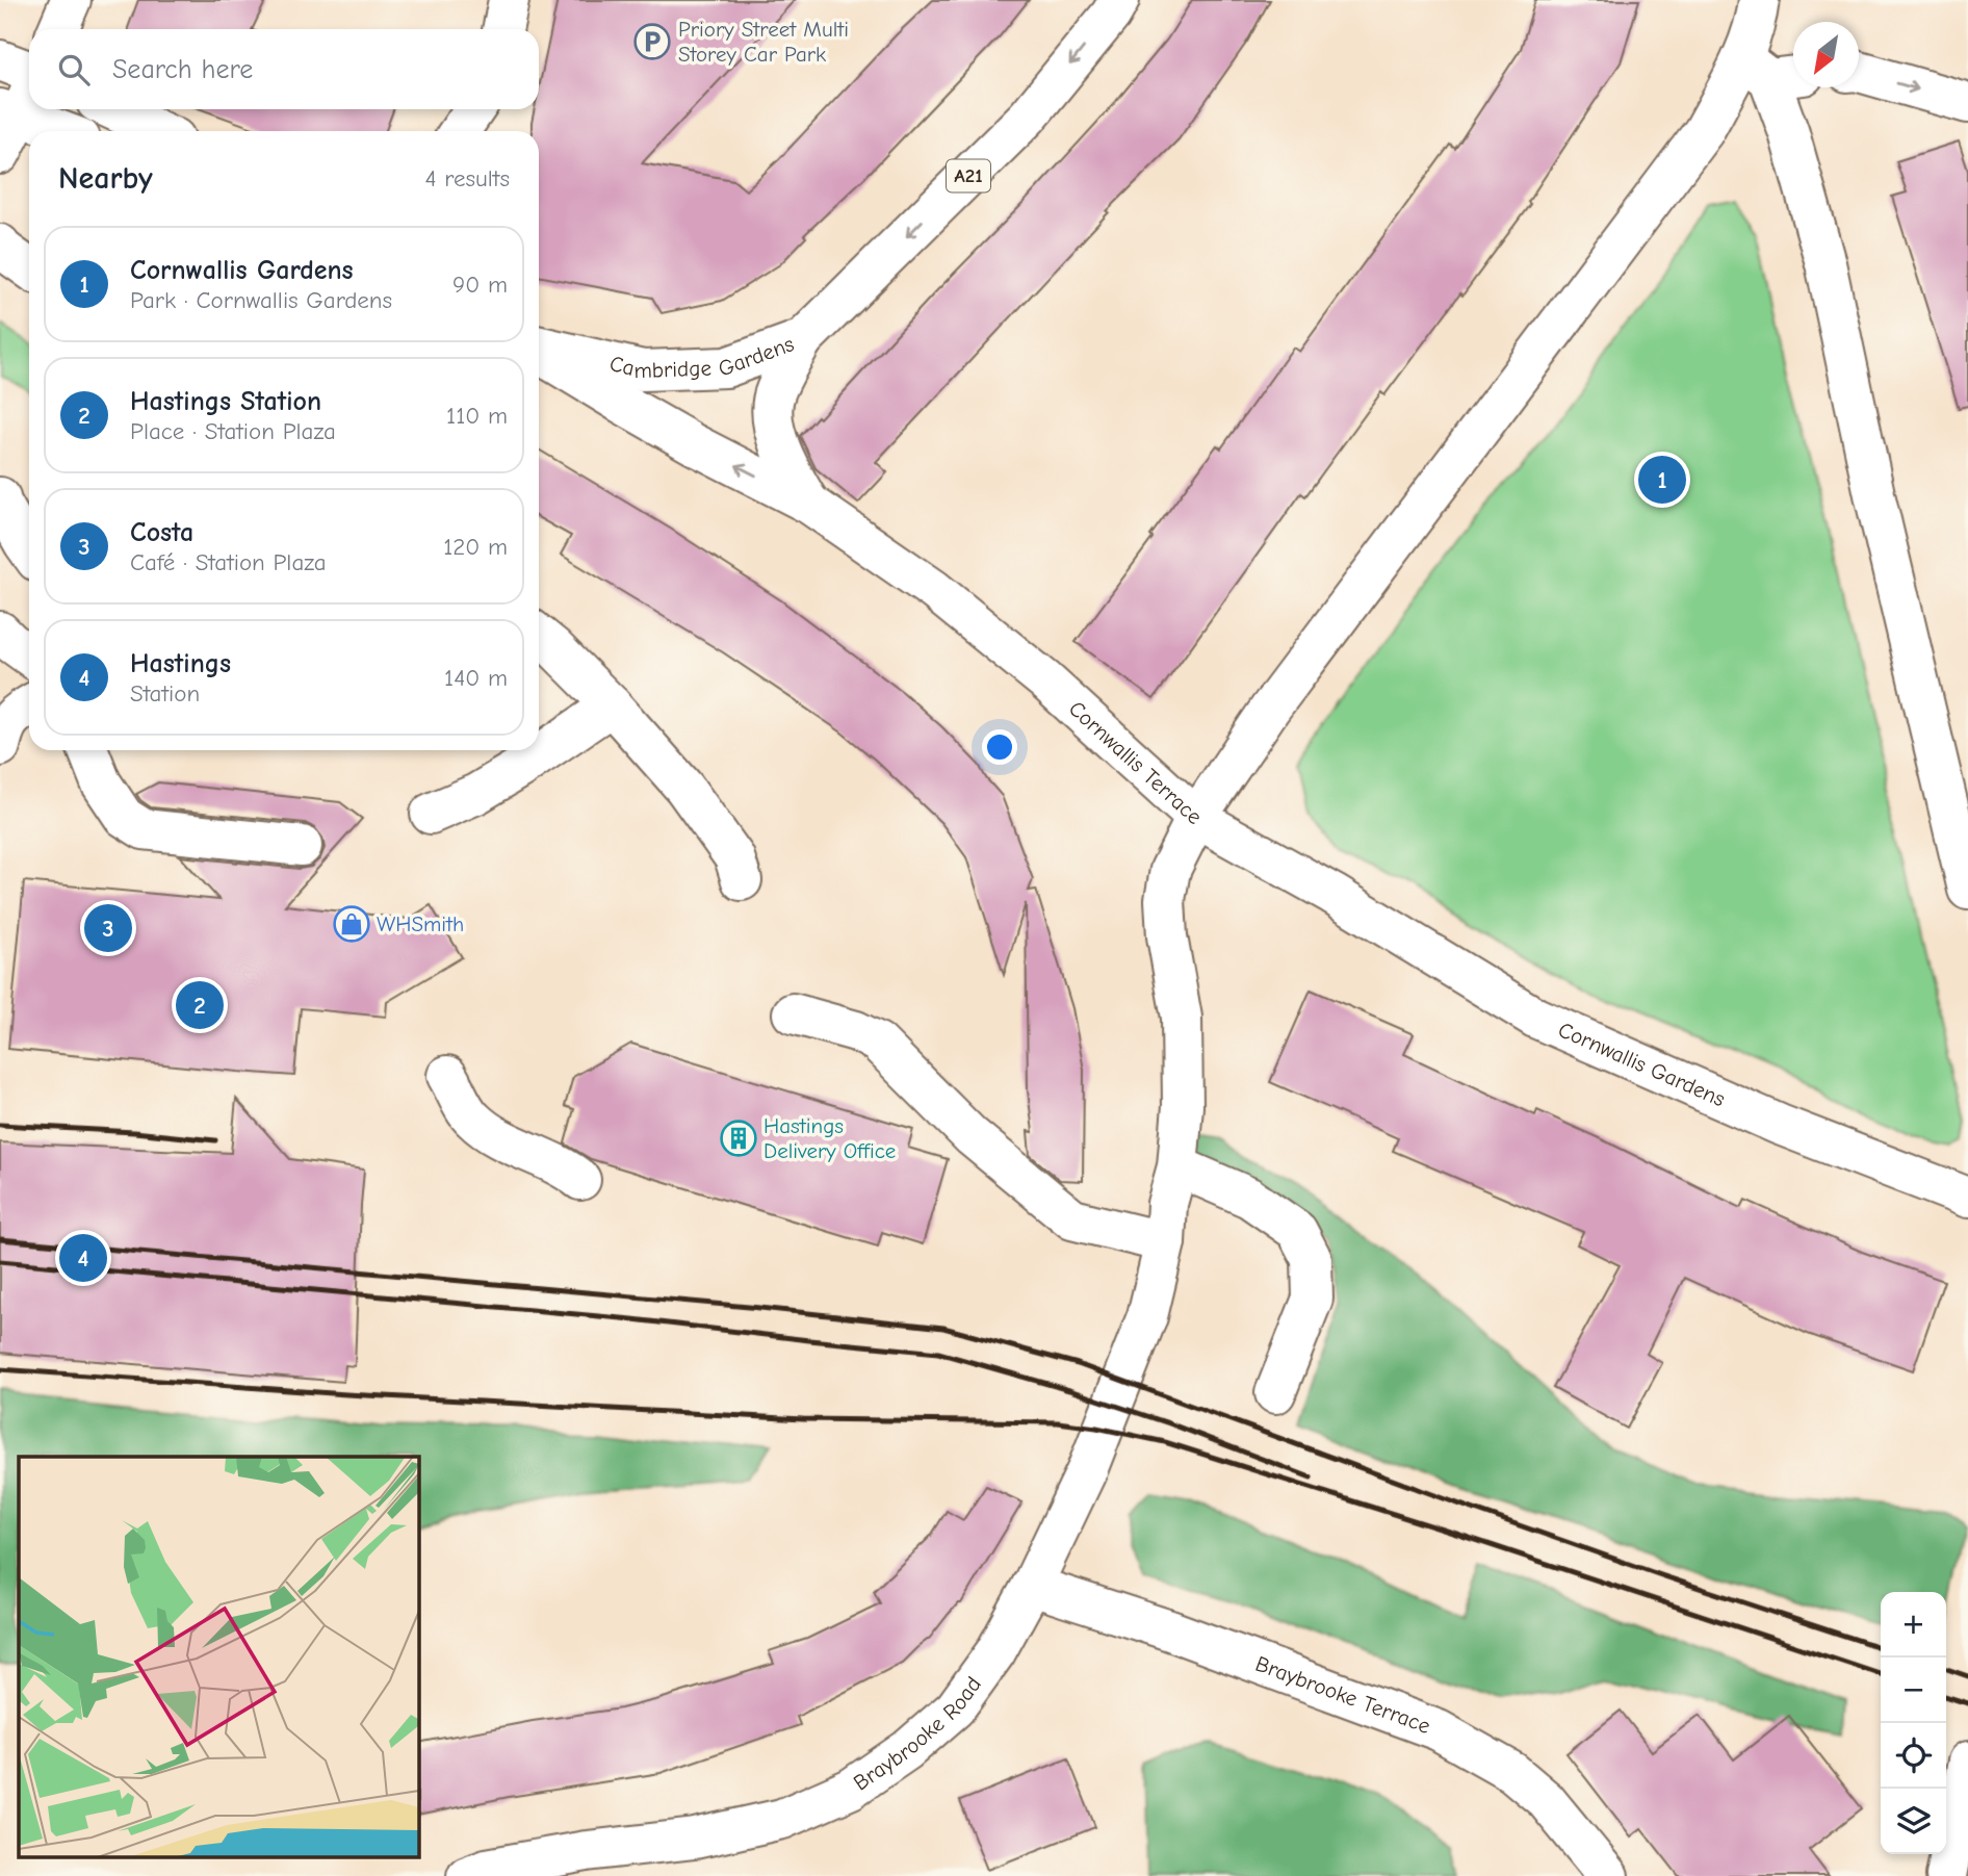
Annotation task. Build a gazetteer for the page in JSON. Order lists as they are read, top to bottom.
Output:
{
  "streets": {
    "main road": [
      "A21",
      "Cambridge Gardens",
      "Cornwallis Terrace",
      "Cornwallis Gardens",
      "Braybrooke Terrace",
      "Braybrooke Road"
    ]
  },
  "crossings": [
    ["Cambridge Gardens", "Cornwallis Terrace"],
    ["Cornwallis Terrace", "Cornwallis Gardens"],
    ["Cornwallis Terrace", "Braybrooke Road"],
    ["Braybrooke Terrace", "Braybrooke Road"]
  ],
  "one_way": ["Cambridge Gardens"],
  "places": {
    "parking": ["Priory Street Multi Storey Car Park"],
    "shop": ["WHSmith"],
    "building": ["Hastings Delivery Office"]
  },
  "north": "bottom left",
  "page": {
    "search": "Search here",
    "heading": ["Nearby", "4 results"],
    "list": [
      {
        "mark": "1",
        "name": "Cornwallis Gardens",
        "note": "Park · Cornwallis Gardens",
        "value": "90 m"
      },
      {
        "mark": "2",
        "name": "Hastings Station",
        "note": "Place · Station Plaza",
        "value": "110 m"
      },
      {
        "mark": "3",
        "name": "Costa",
        "note": "Café · Station Plaza",
        "value": "120 m"
      },
      {
        "mark": "4",
        "name": "Hastings",
        "note": "Station",
        "value": "140 m"
      }
    ],
    "pins": [
      "1",
      "3",
      "2",
      "4"
    ],
    "map_buttons": ["+", "−"]
  }
}
